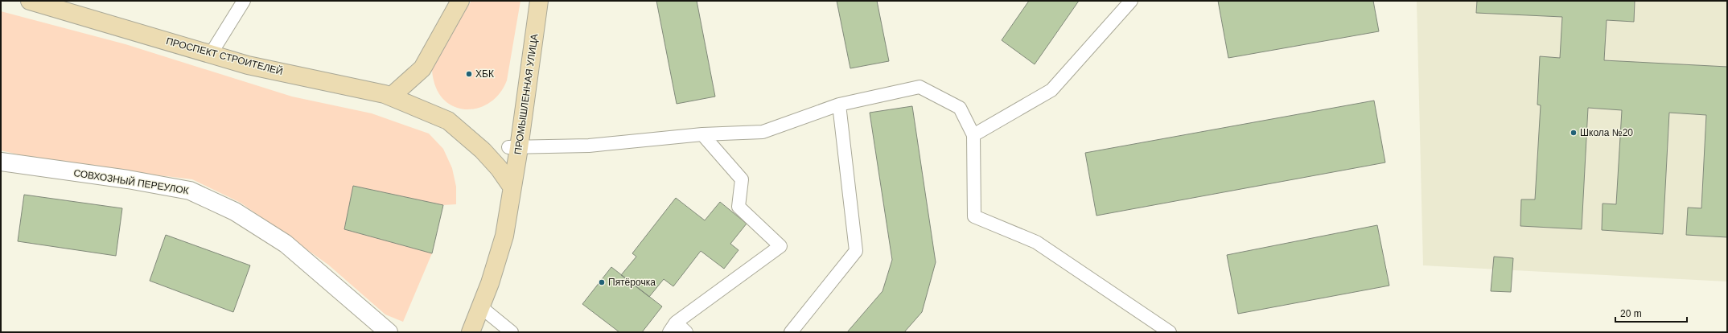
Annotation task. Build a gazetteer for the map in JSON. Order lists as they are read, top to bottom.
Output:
{
  "streets": {
    "main road": ["ПРОСПЕКТ СТРОИТЕЛЕЙ", "ПРОМЫШЛЕННАЯ УЛИЦА"],
    "street": ["СОВХОЗНЫЙ ПЕРЕУЛОК"]
  },
  "crossings": [
    ["ПРОСПЕКТ СТРОИТЕЛЕЙ", "ПРОМЫШЛЕННАЯ УЛИЦА"]
  ],
  "places": ["ХБК", "Школа №20", "Пятёрочка"],
  "scale_bar": "20 m"
}
